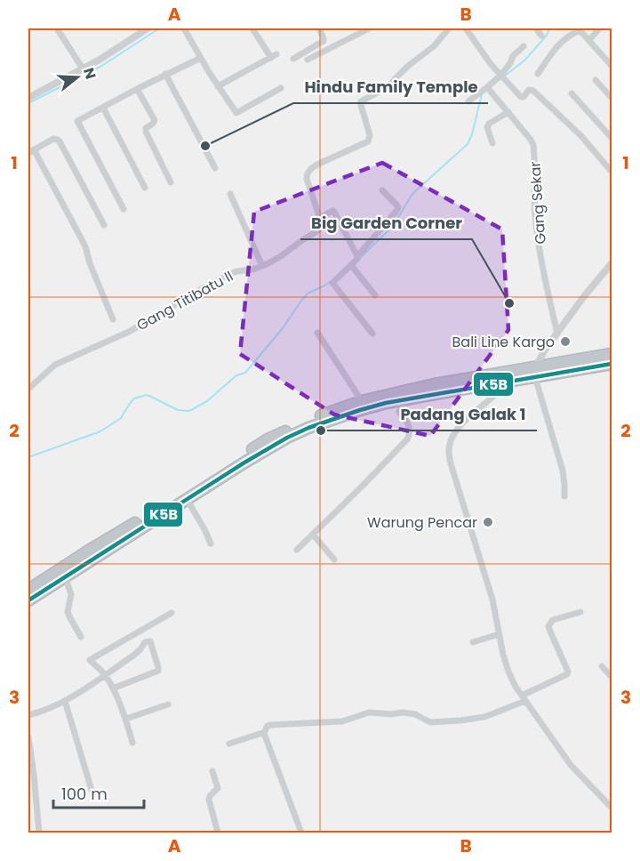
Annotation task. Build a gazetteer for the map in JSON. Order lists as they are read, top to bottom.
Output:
{
  "streets": {
    "street": ["Gang Sekar", "Gang Titibatu II"]
  },
  "places": [
    "Hindu Family Temple",
    "Big Garden Corner",
    "Bali Line Kargo",
    "Padang Galak 1",
    "Warung Pencar"
  ],
  "lines": ["transit line K5B"],
  "scale_bar": "100 m",
  "north": "right",
  "grid": {
    "columns": ["A", "B"],
    "rows": ["1", "2", "3"]
  }
}
